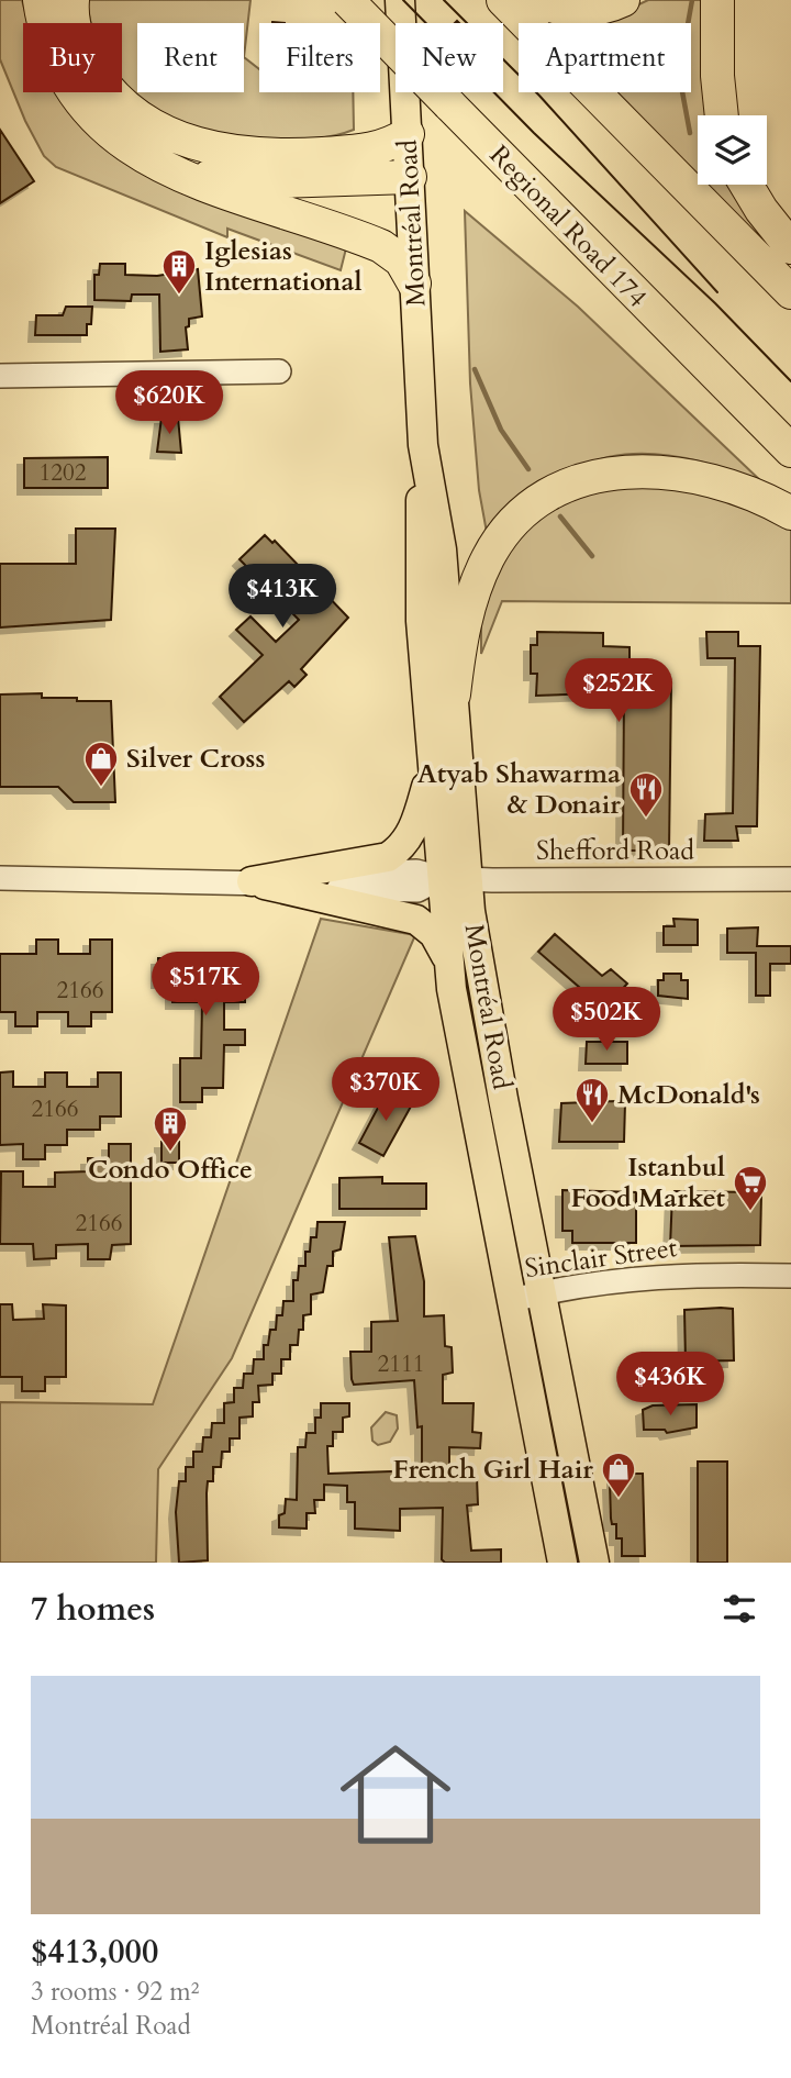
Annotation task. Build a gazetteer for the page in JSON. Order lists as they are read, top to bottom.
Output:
{
  "streets": {
    "highway": ["Regional Road 174"],
    "main road": ["Montréal Road"],
    "street": ["Shefford Road", "Sinclair Street"]
  },
  "crossings": [
    ["Montréal Road", "Shefford Road"],
    ["Montréal Road", "Sinclair Street"]
  ],
  "places": {
    "building": ["Iglesias International", "Condo Office"],
    "shop": ["Silver Cross", "French Girl Hair"],
    "restaurant": ["Atyab Shawarma & Donair", "McDonald's"],
    "supermarket": ["Istanbul Food Market"]
  },
  "house_numbers": [
    "1202",
    "2166",
    "2166",
    "2166",
    "2111"
  ],
  "page": {
    "chip": [
      "Buy",
      "Rent",
      "Filters",
      "New",
      "Apartment"
    ],
    "price": [
      "$620K",
      "$413K",
      "$252K",
      "$517K",
      "$502K",
      "$370K",
      "$436K"
    ],
    "heading": "7 homes",
    "list": [
      {
        "name": "$413,000",
        "note": "3 rooms · 92 m² · Montréal Road"
      }
    ]
  }
}
